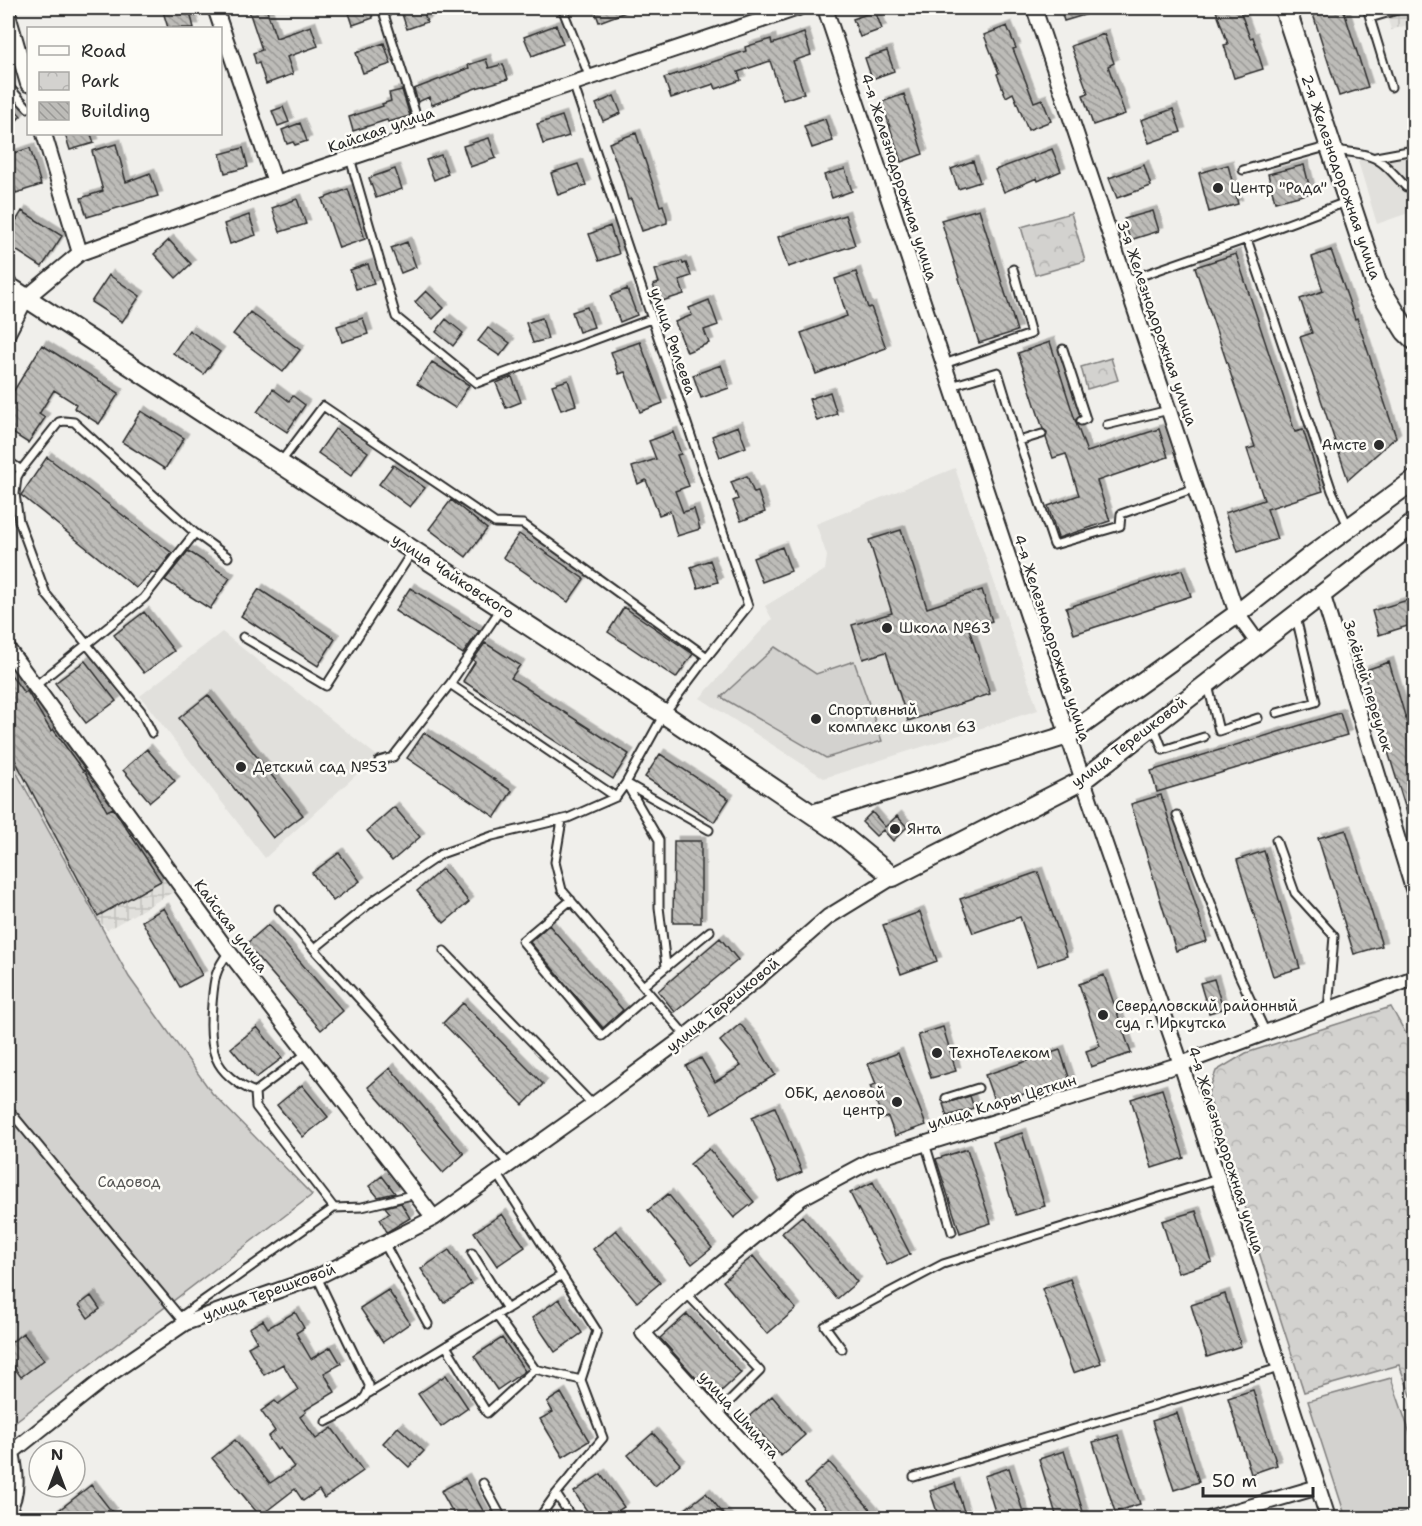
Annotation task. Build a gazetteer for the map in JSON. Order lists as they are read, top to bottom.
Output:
{
  "streets": {
    "main road": ["2-я Железнодорожная улица"],
    "street": [
      "Кайская улица",
      "4-я Железнодорожная улица",
      "3-я Железнодорожная улица",
      "улица Чайковского",
      "Зелёный переулок",
      "улица Терешковой",
      "улица Клары Цеткин",
      "улица Шмидта"
    ],
    "lane": ["улица Рылеева"]
  },
  "crossings": [
    ["Кайская улица", "улица Рылеева"],
    ["Кайская улица", "улица Чайковского"],
    ["Кайская улица", "улица Терешковой"],
    ["4-я Железнодорожная улица", "улица Терешковой"],
    ["4-я Железнодорожная улица", "улица Клары Цеткин"],
    ["3-я Железнодорожная улица", "улица Терешковой"],
    ["улица Чайковского", "улица Терешковой"],
    ["Зелёный переулок", "улица Терешковой"],
    ["улица Клары Цеткин", "улица Шмидта"]
  ],
  "parks": ["Садовод"],
  "places": [
    "Центр \"Рада\"",
    "Амсте",
    "Школа №63",
    "Спортивный комплекс школы 63",
    "Детский сад №53",
    "Янта",
    "Свердловский районный суд г. Иркутска",
    "ТехноТелеком",
    "ОБК, деловой центр"
  ],
  "legend": ["Road", "Park", "Building"],
  "scale_bar": "50 m",
  "north": "top"
}
